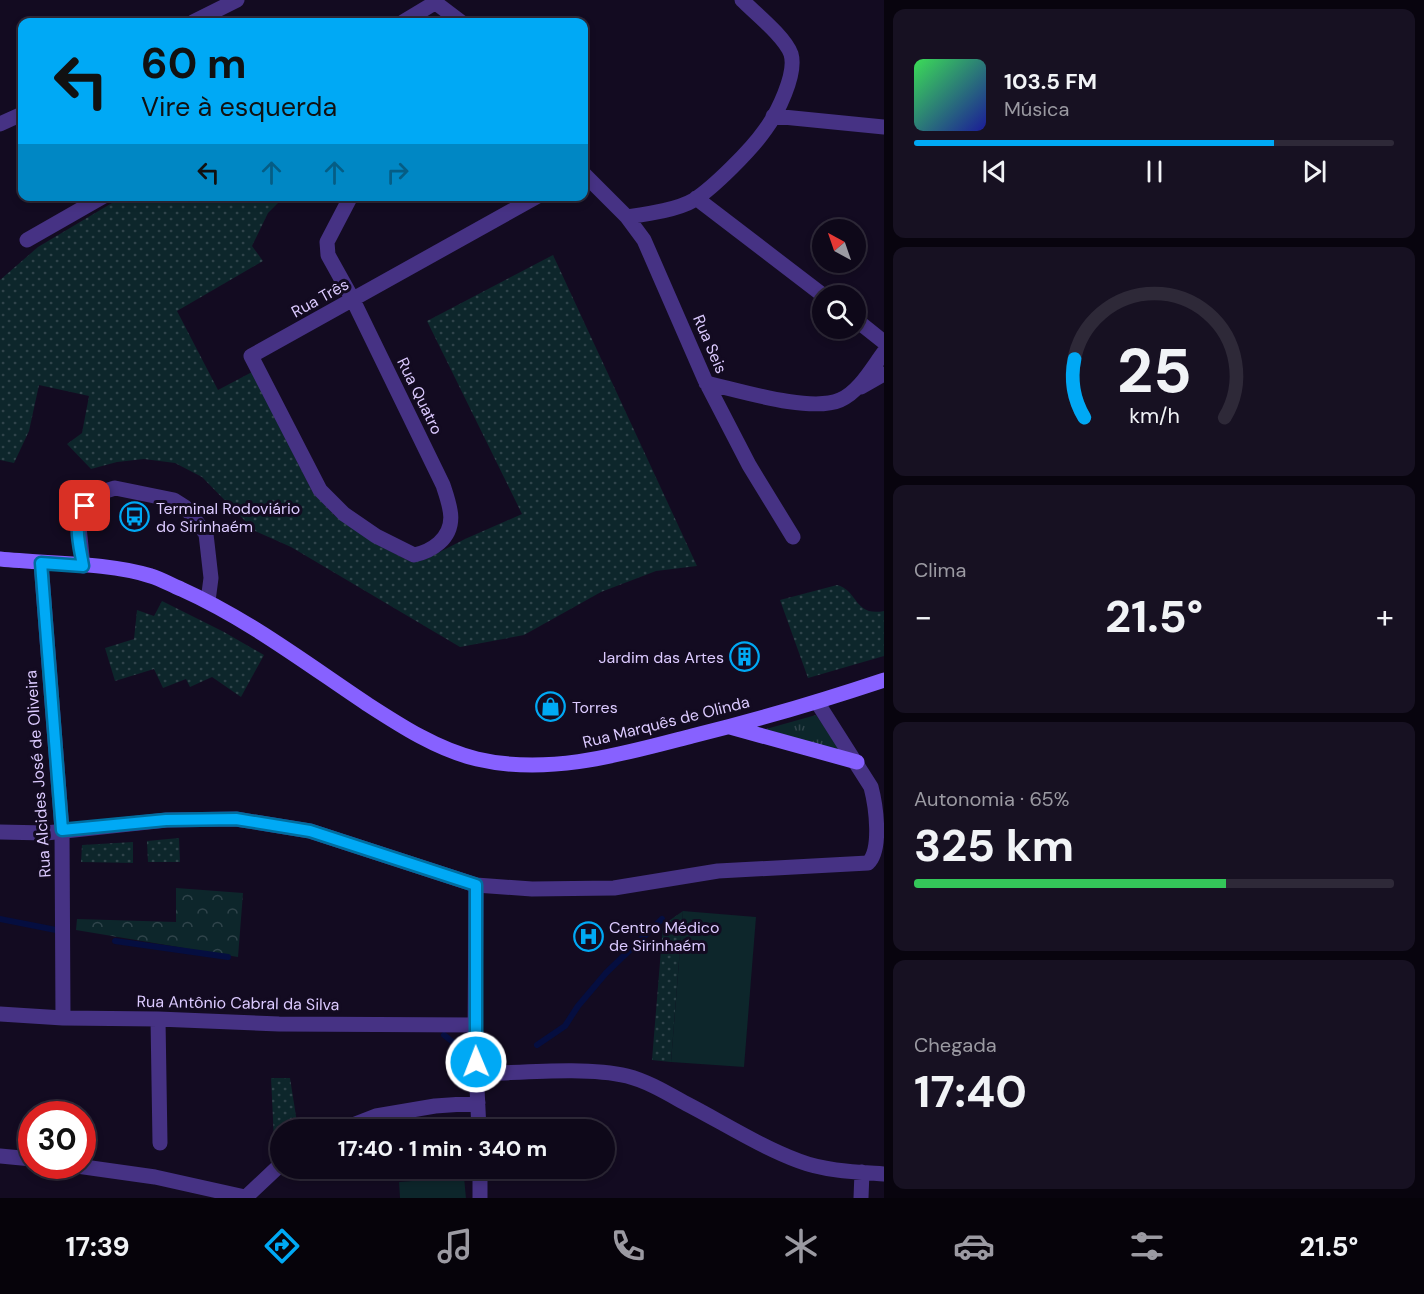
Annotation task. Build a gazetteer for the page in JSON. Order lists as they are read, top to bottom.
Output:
{
  "streets": {
    "main road": ["Rua Marquês de Olinda"],
    "street": [
      "Rua Três",
      "Rua Seis",
      "Rua Quatro",
      "Rua Alcides José de Oliveira",
      "Rua Antônio Cabral da Silva"
    ]
  },
  "crossings": [
    ["Rua Três", "Rua Quatro"],
    ["Rua Marquês de Olinda", "Rua Alcides José de Oliveira"],
    ["Rua Alcides José de Oliveira", "Rua Antônio Cabral da Silva"]
  ],
  "places": {
    "bus stop": ["Terminal Rodoviário do Sirinhaém"],
    "building": ["Jardim das Artes"],
    "shop": ["Torres"],
    "hospital": ["Centro Médico de Sirinhaém"]
  },
  "north": "top left",
  "page": {
    "turn": ["60 m", "Vire à esquerda"],
    "song": ["103.5 FM", "Música"],
    "tile": [
      "Clima",
      ["Autonomia · 65%", "325 km"],
      ["Chegada", "17:40"]
    ],
    "heat": ["−", "21.5°", "+"],
    "limit": "30",
    "trip": "17:40 · 1 min · 340 m",
    "tabs": ["17:39", "21.5°"],
    "gauge": ["25", "km/h"]
  }
}
